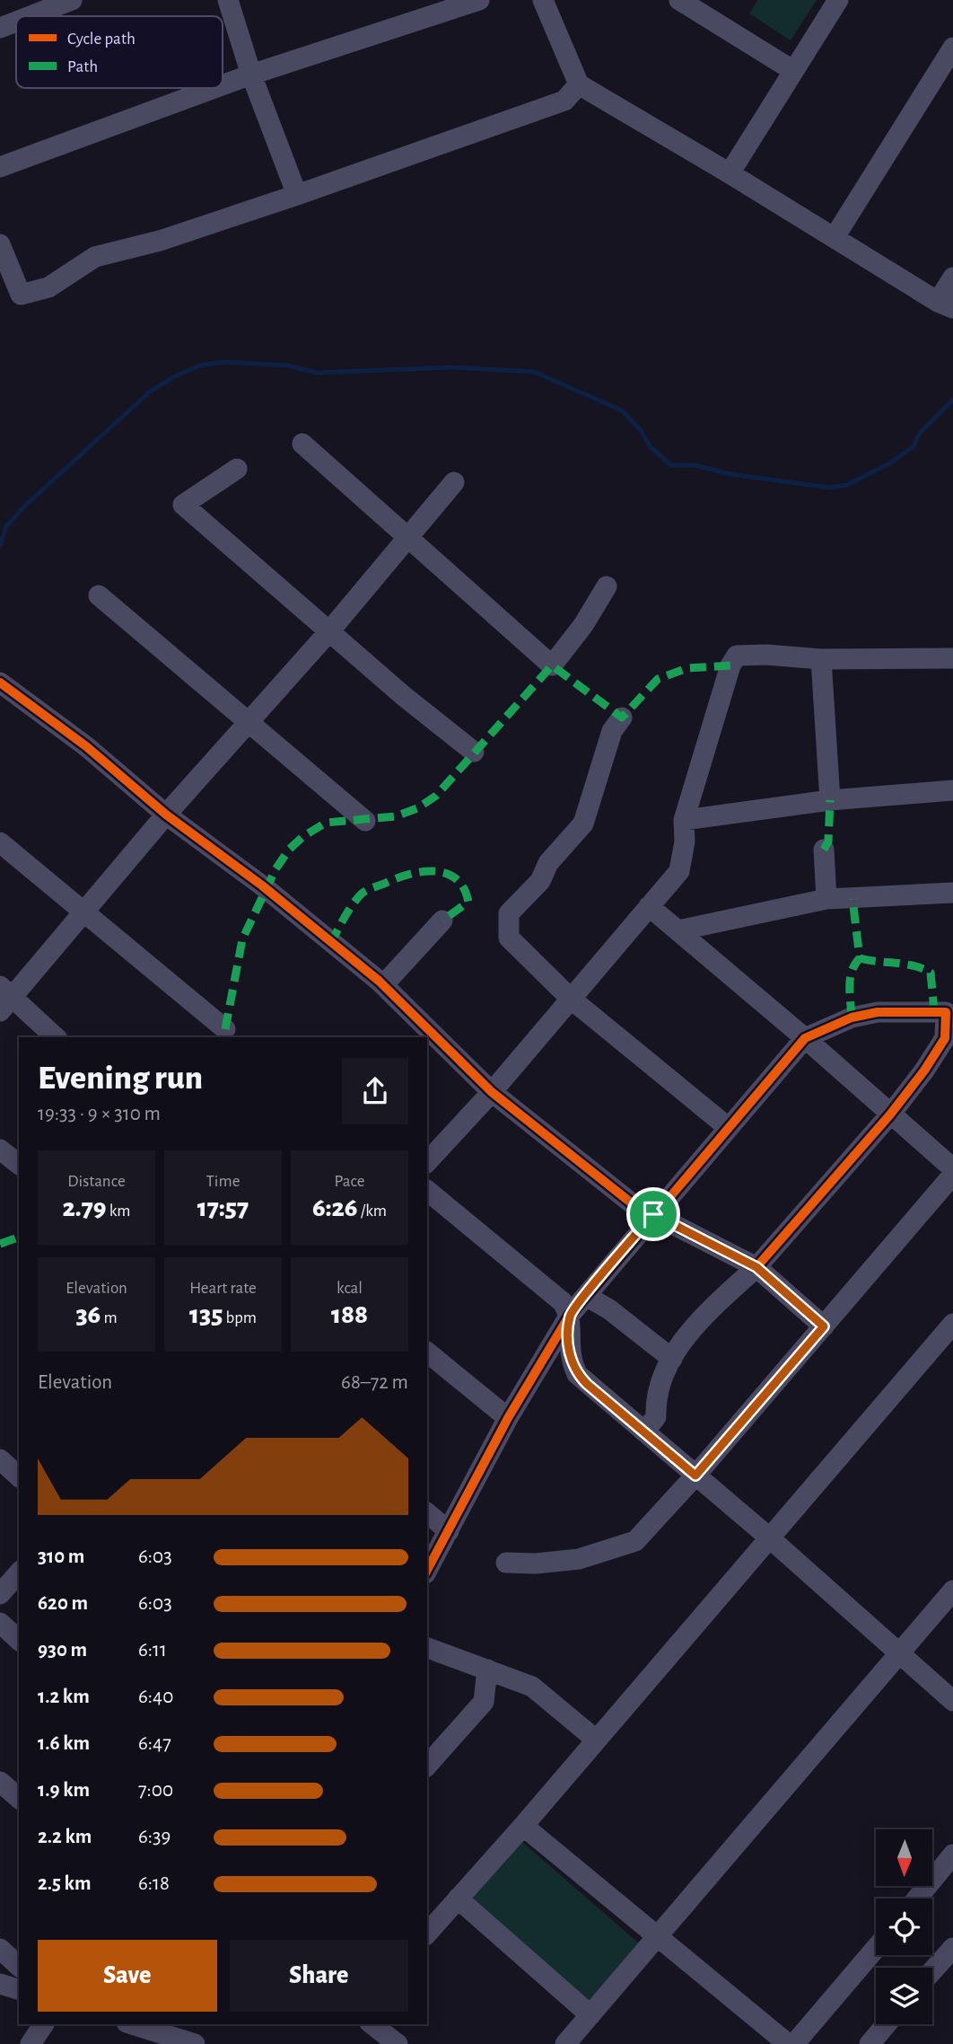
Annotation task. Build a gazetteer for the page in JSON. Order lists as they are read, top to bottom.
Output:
{
  "legend": ["Cycle path", "Path"],
  "north": "bottom",
  "page": {
    "heading": ["Evening run", "19:33 · 9 × 310 m"],
    "stats": [
      ["Distance", "2.79 km"],
      ["Time", "17:57"],
      ["Pace", "6:26 /km"],
      ["Elevation", "36 m"],
      ["Heart rate", "135 bpm"],
      ["kcal", "188"]
    ],
    "chart": ["Elevation", "68–72 m"],
    "list": [
      {
        "name": "310 m",
        "note": "6:03"
      },
      {
        "name": "620 m",
        "note": "6:03"
      },
      {
        "name": "930 m",
        "note": "6:11"
      },
      {
        "name": "1.2 km",
        "note": "6:40"
      },
      {
        "name": "1.6 km",
        "note": "6:47"
      },
      {
        "name": "1.9 km",
        "note": "7:00"
      },
      {
        "name": "2.2 km",
        "note": "6:39"
      },
      {
        "name": "2.5 km",
        "note": "6:18"
      }
    ],
    "buttons": ["Save", "Share"]
  }
}
